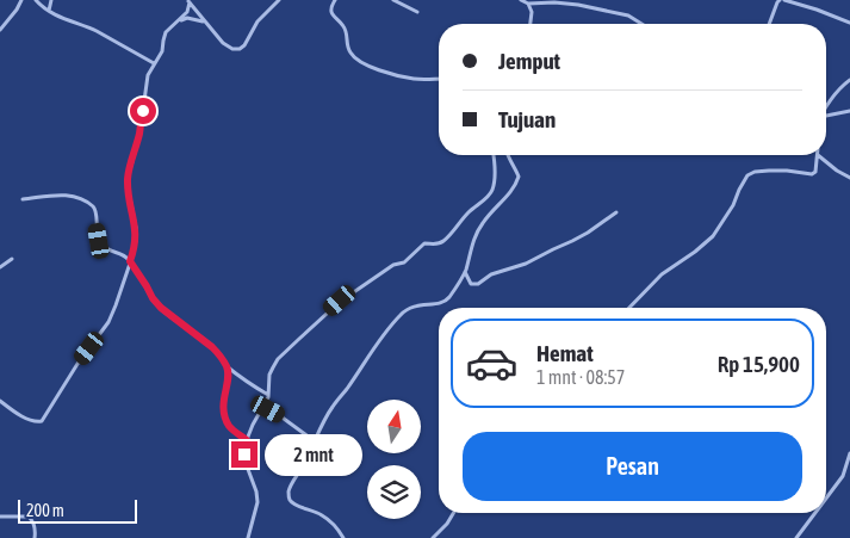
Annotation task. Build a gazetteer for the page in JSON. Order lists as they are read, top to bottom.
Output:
{
  "scale_bar": "200 m",
  "north": "top",
  "page": {
    "banner": ["Jemput", "Tujuan"],
    "list": [
      {
        "name": "Hemat",
        "note": "1 mnt · 08:57",
        "value": "Rp 15,900"
      }
    ],
    "buttons": "Pesan",
    "bubble": "2 mnt",
    "scale": "200 m"
  }
}
